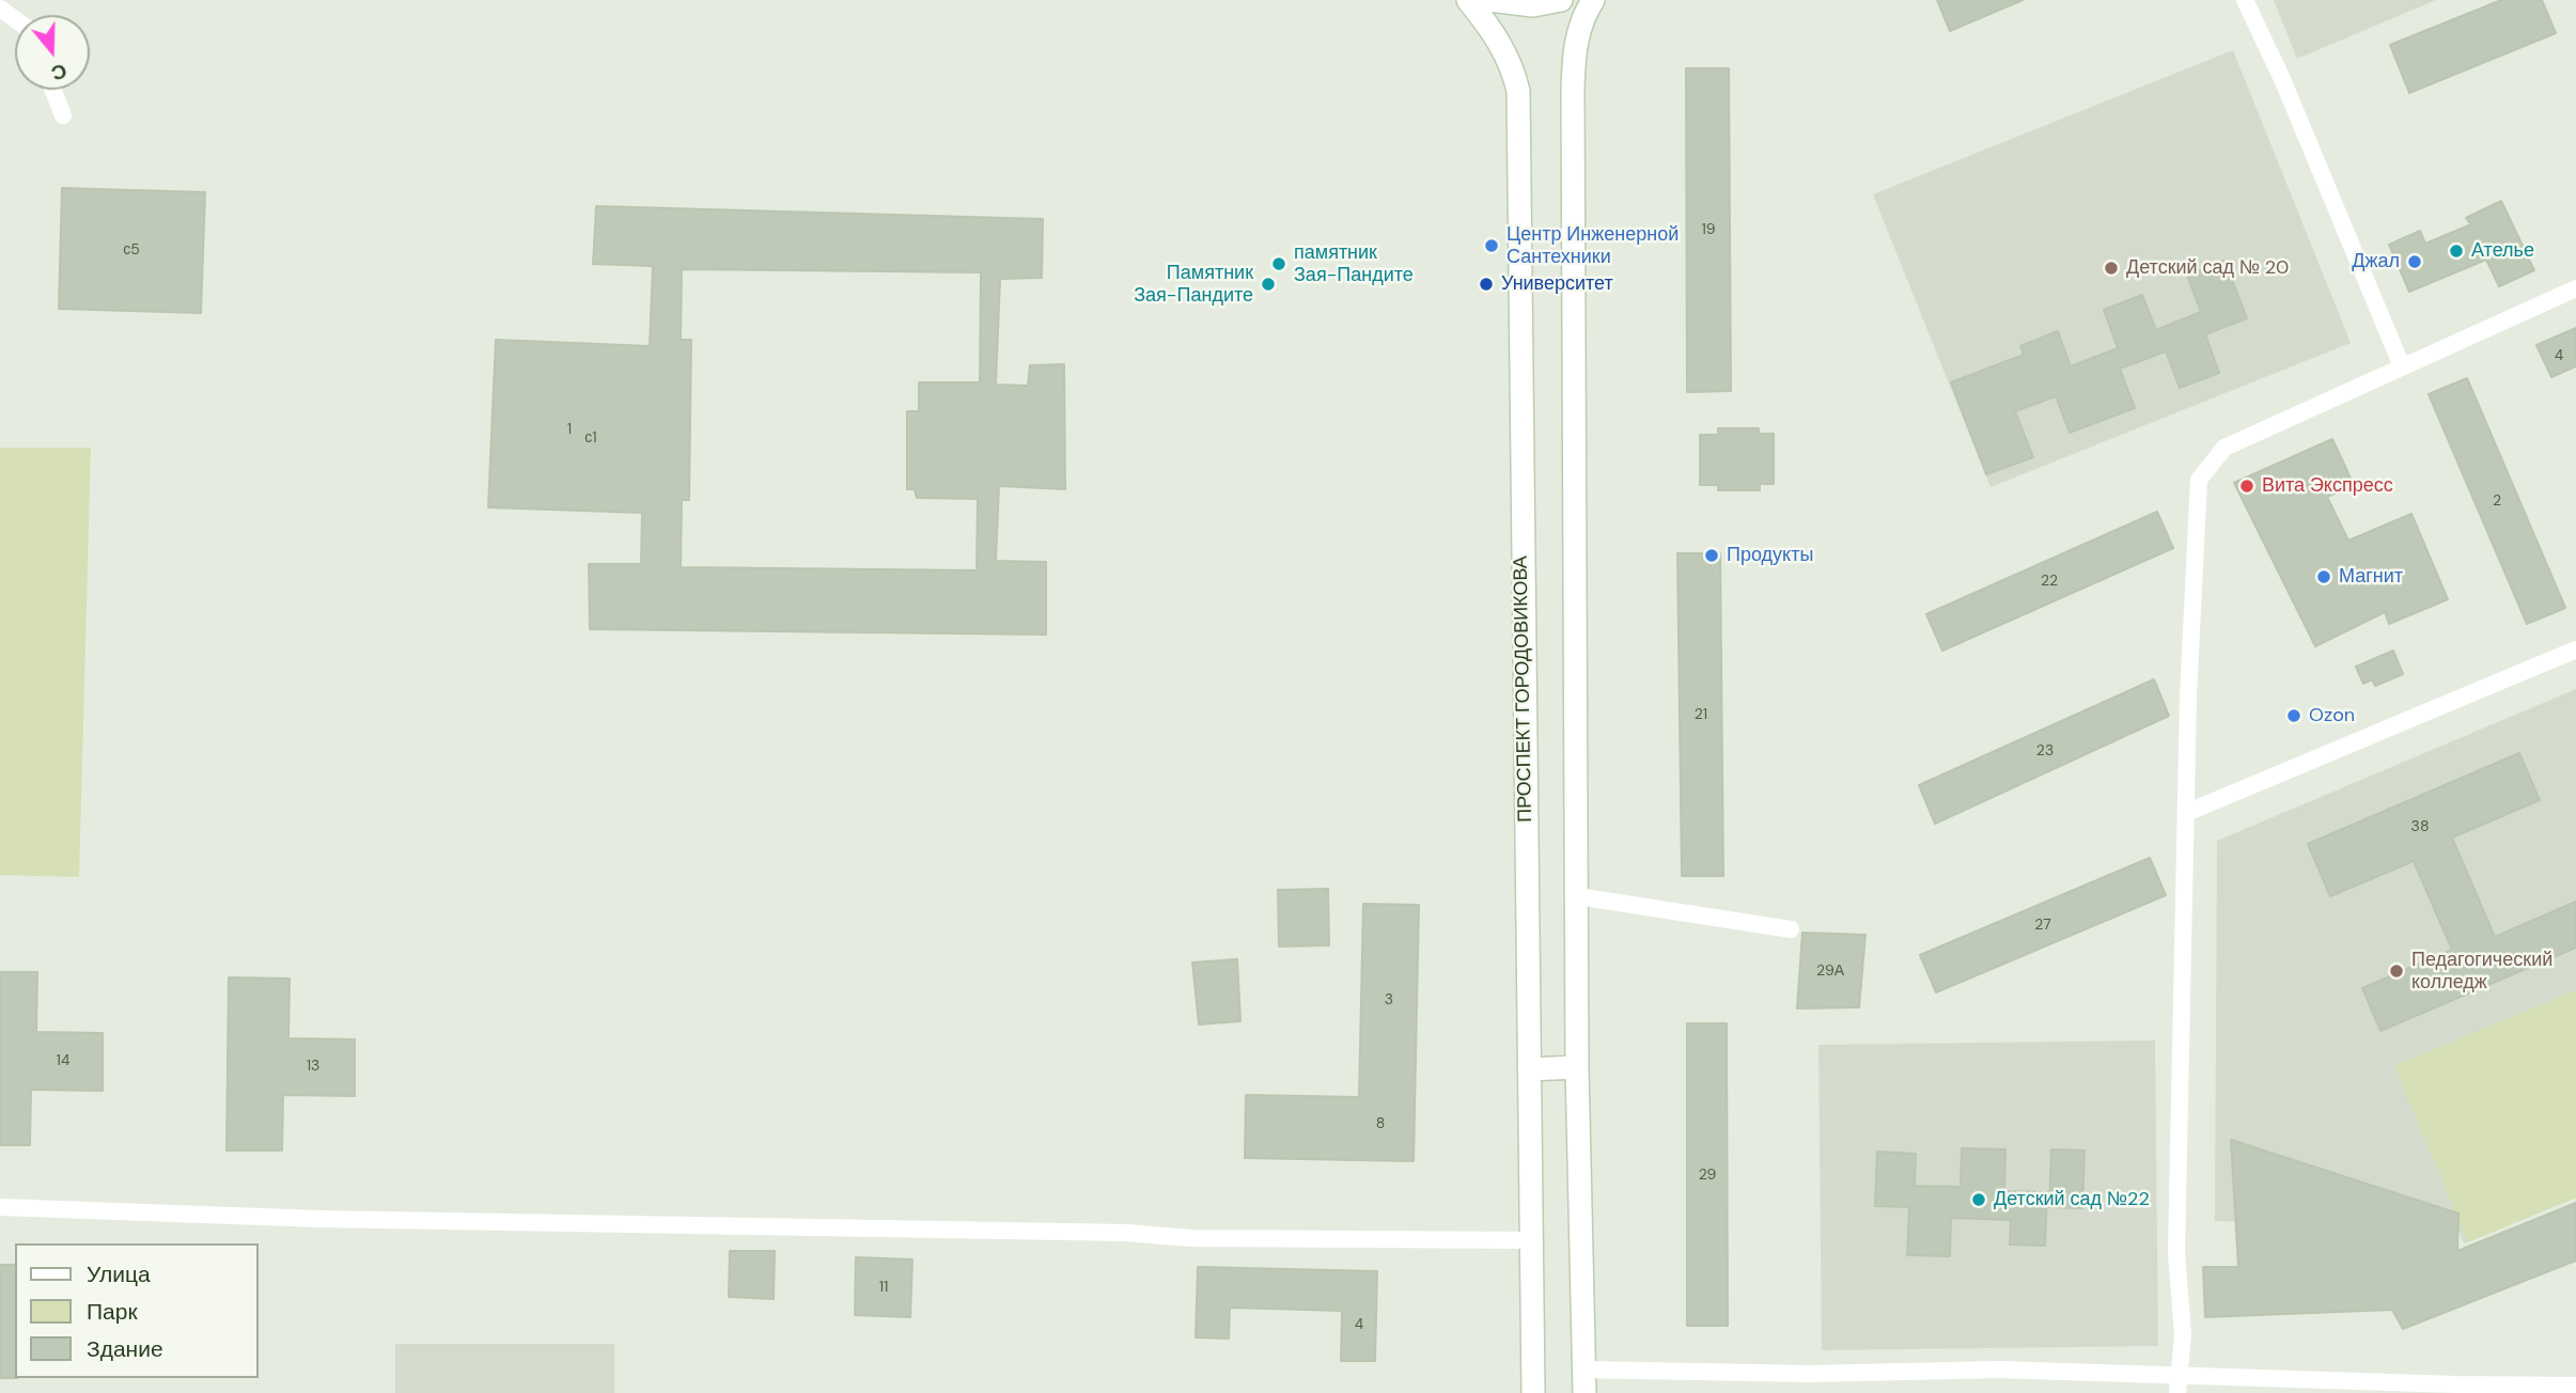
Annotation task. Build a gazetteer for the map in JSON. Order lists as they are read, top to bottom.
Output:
{
  "streets": {
    "street": ["ПРОСПЕКТ ГОРОДОВИКОВА"]
  },
  "places": [
    "Центр Инженерной Сантехники",
    "Ателье",
    "Джал",
    "памятник Зая-Пандите",
    "Детский сад № 20",
    "Памятник Зая-Пандите",
    "Университет",
    "Вита Экспресс",
    "Продукты",
    "Магнит",
    "Ozon",
    "Педагогический колледж",
    "Детский сад №22"
  ],
  "house_numbers": [
    "19",
    "с5",
    "4",
    "1",
    "с1",
    "2",
    "22",
    "21",
    "23",
    "38",
    "27",
    "29А",
    "3",
    "14",
    "13",
    "8",
    "29",
    "11",
    "4"
  ],
  "legend": ["Улица", "Парк", "Здание"],
  "north": "bottom"
}
